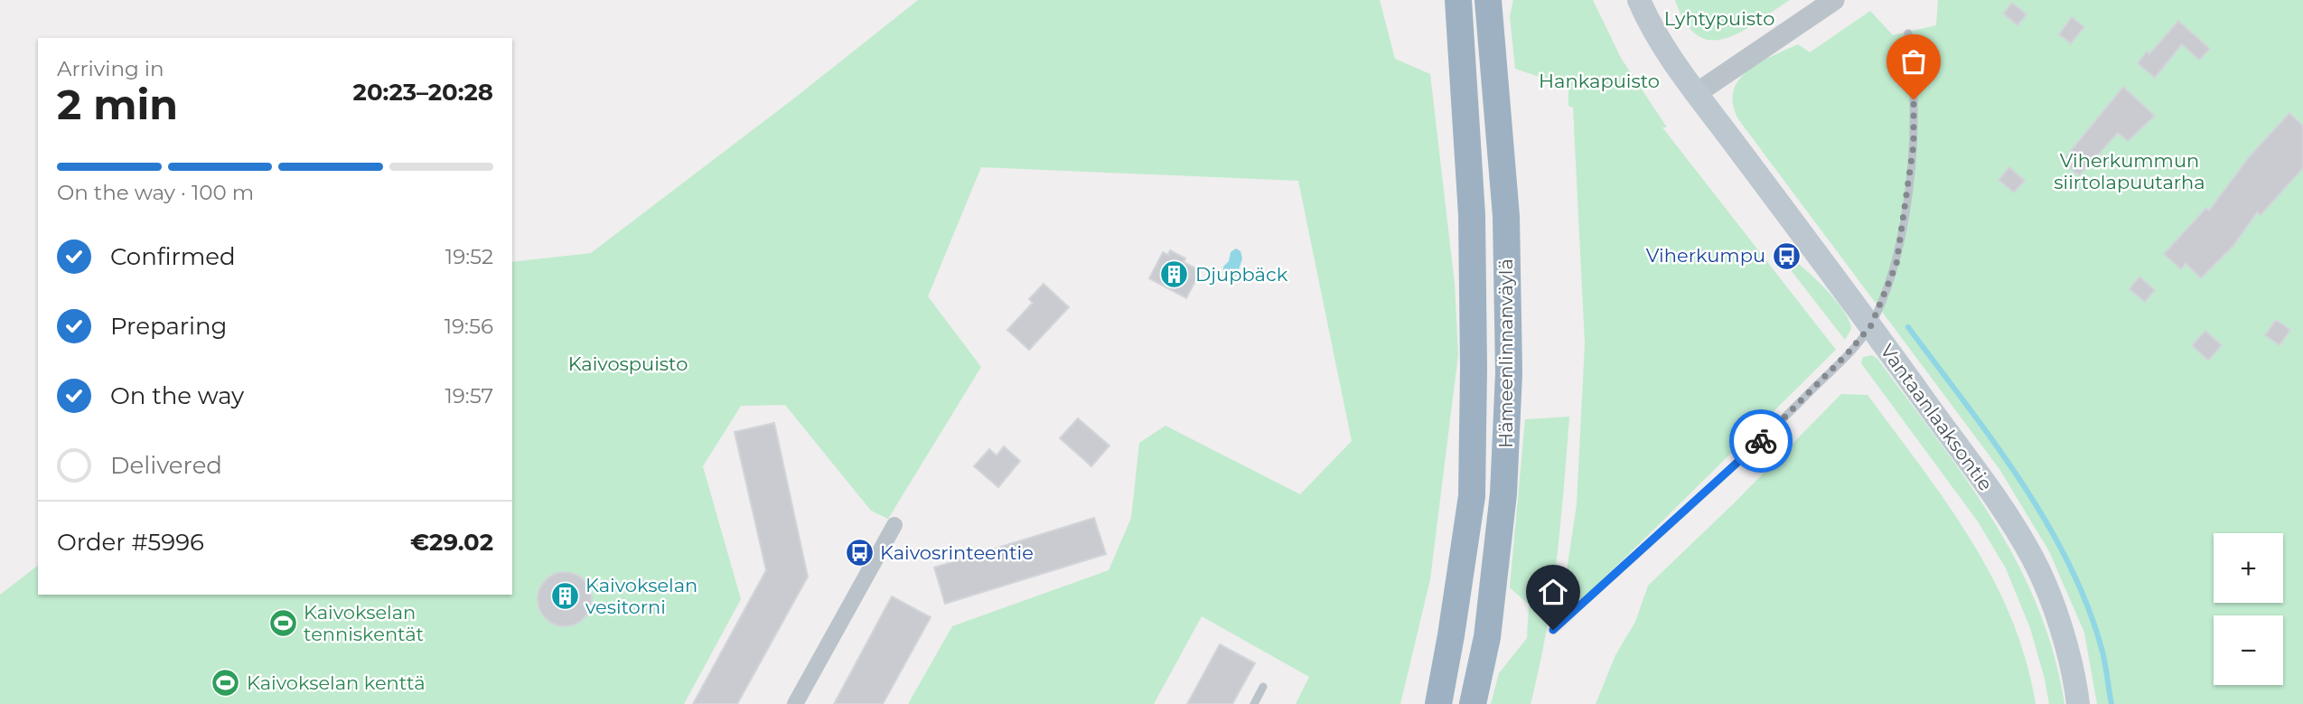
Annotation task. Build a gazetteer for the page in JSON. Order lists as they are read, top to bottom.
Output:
{
  "streets": {
    "highway": ["Hämeenlinnanväylä"],
    "main road": ["Vantaanlaaksontie"]
  },
  "parks": [
    "Lyhtypuisto",
    "Hankapuisto",
    "Viherkummun siirtolapuutarha",
    "Kaivospuisto"
  ],
  "places": {
    "bus stop": ["Viherkumpu", "Kaivosrinteentie"],
    "building": ["Djupbäck", "Kaivokselan vesitorni"],
    "sports": ["Kaivokselan tenniskentät", "Kaivokselan kenttä"]
  },
  "page": {
    "heading": ["2 min", "Arriving in", "20:23–20:28"],
    "panel": ["Order #5996", "€29.02"],
    "bar": "On the way · 100 m",
    "list": [
      ["Confirmed", "19:52"],
      ["Preparing", "19:56"],
      ["On the way", "19:57"],
      "Delivered"
    ],
    "map_buttons": ["+", "−"]
  }
}
